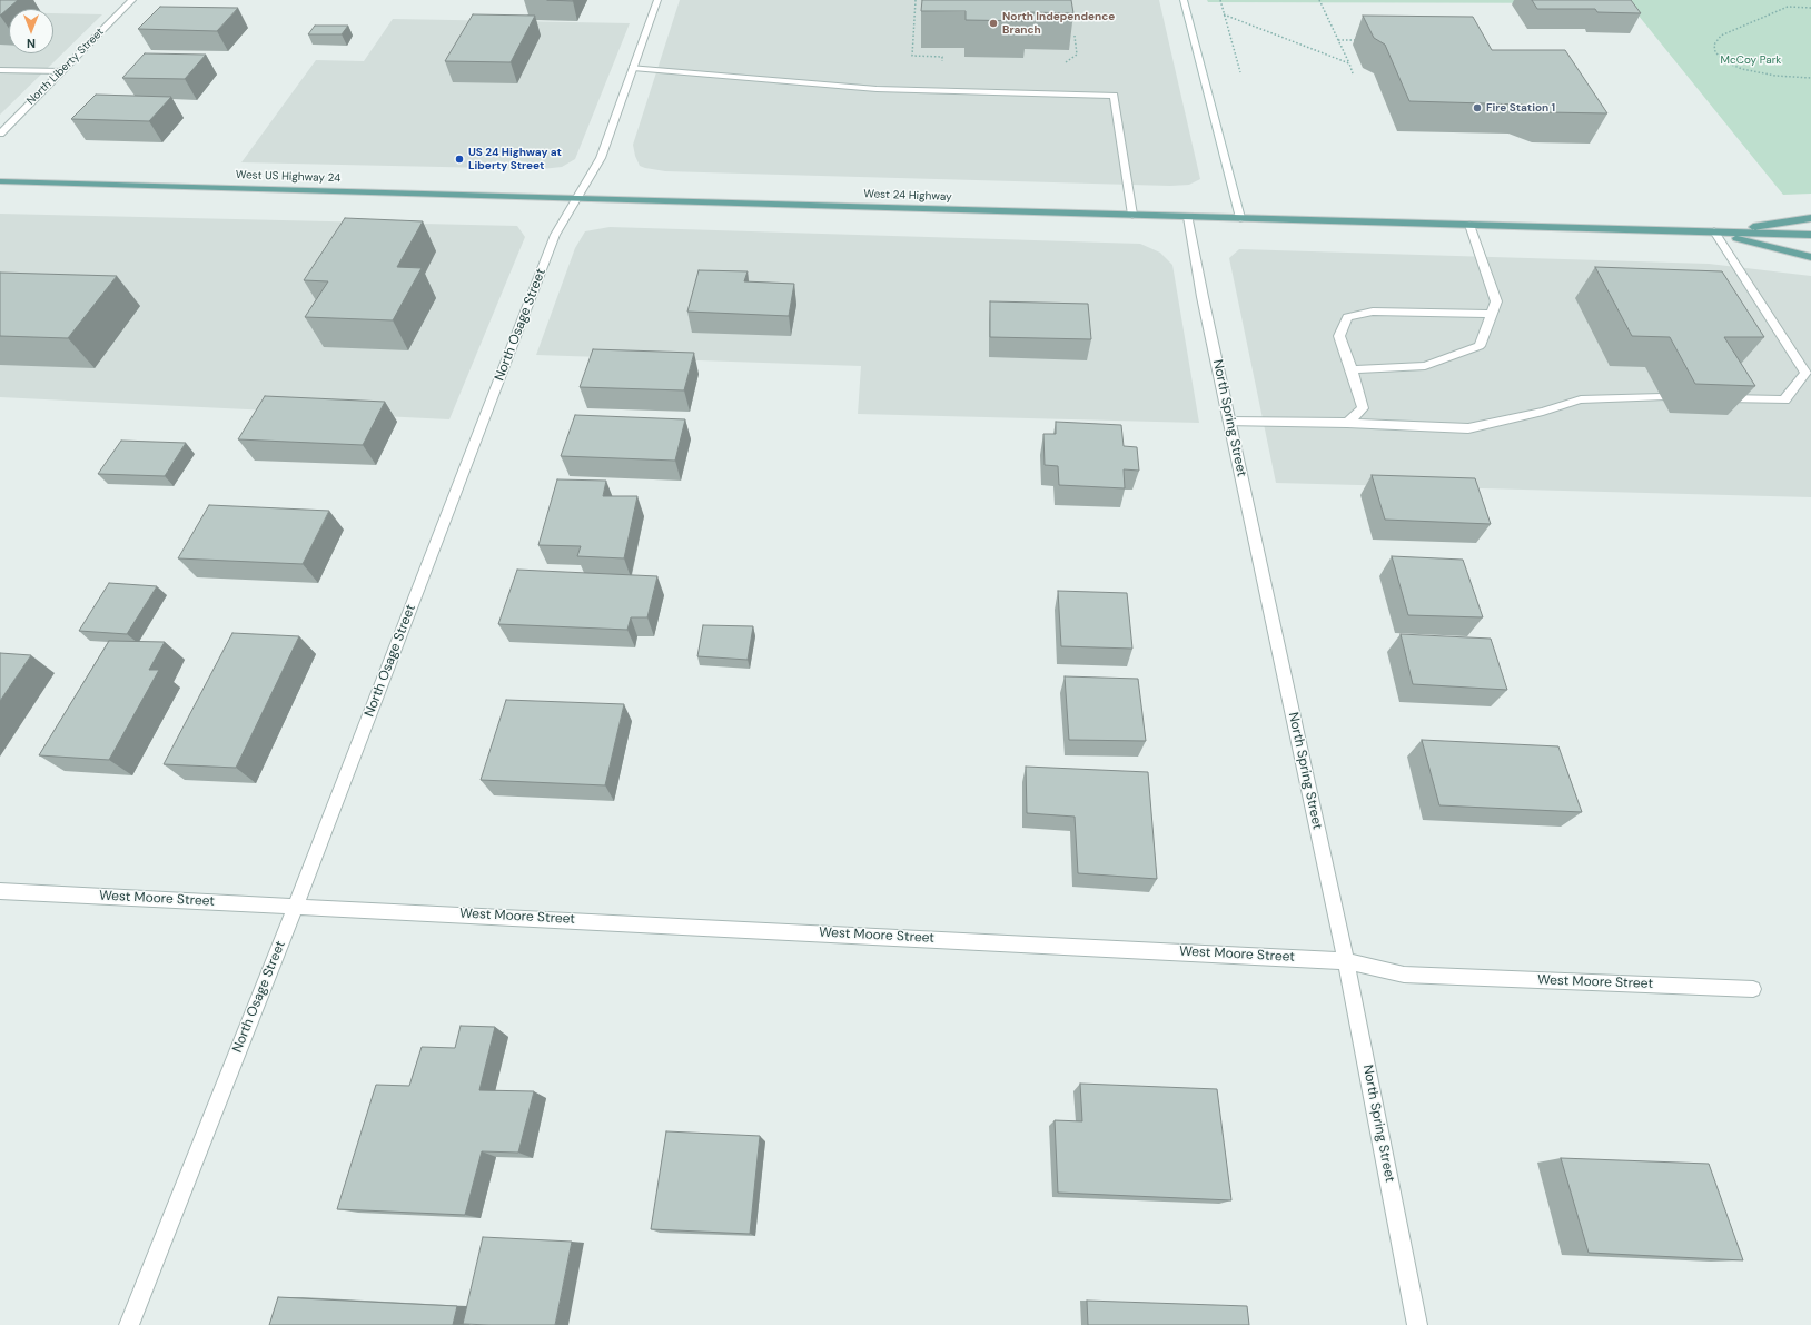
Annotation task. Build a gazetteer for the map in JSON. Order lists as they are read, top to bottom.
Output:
{
  "streets": {
    "main road": ["West US Highway 24", "West 24 Highway"],
    "street": [
      "North Liberty Street",
      "North Osage Street",
      "North Spring Street",
      "West Moore Street"
    ]
  },
  "crossings": [
    ["West US Highway 24", "West 24 Highway"],
    ["West US Highway 24", "North Osage Street"],
    ["West 24 Highway", "North Osage Street"],
    ["West 24 Highway", "North Spring Street"],
    ["North Osage Street", "West Moore Street"],
    ["North Spring Street", "West Moore Street"]
  ],
  "parks": ["McCoy Park"],
  "places": ["North Independence Branch", "Fire Station 1", "US 24 Highway at Liberty Street"],
  "north": "bottom"
}
